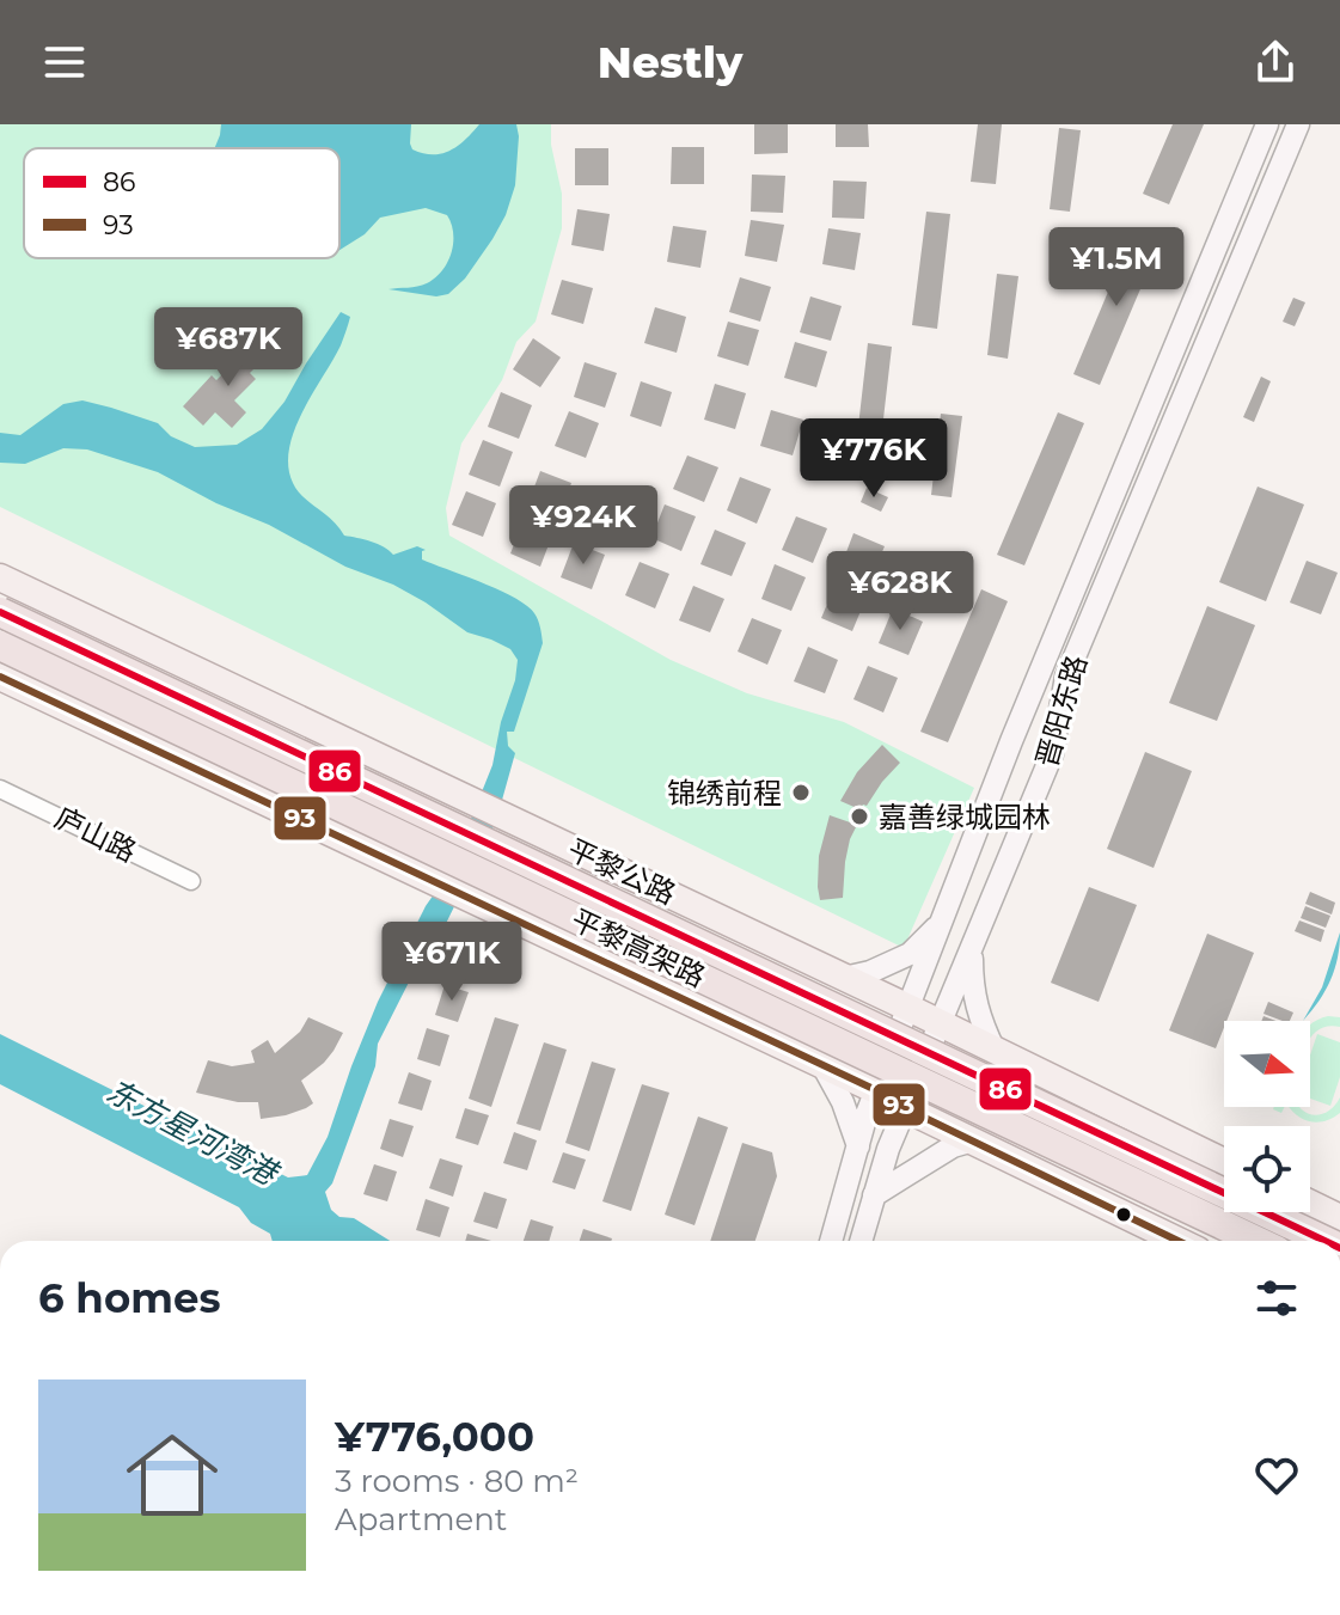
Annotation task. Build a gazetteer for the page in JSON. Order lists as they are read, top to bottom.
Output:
{
  "streets": {
    "highway": ["平黎高架路"],
    "main road": ["晋阳东路", "平黎公路"],
    "street": ["庐山路"]
  },
  "crossings": [
    ["晋阳东路", "平黎公路"]
  ],
  "water": ["东方星河湾港"],
  "places": ["锦绣前程", "嘉善绿城园林"],
  "lines": ["transit line 86", "transit line 93"],
  "legend": ["86", "93"],
  "north": "right",
  "page": {
    "header": "Nestly",
    "price": [
      "¥1.5M",
      "¥687K",
      "¥776K",
      "¥924K",
      "¥628K",
      "¥671K"
    ],
    "heading": "6 homes",
    "list": [
      {
        "name": "¥776,000",
        "note": "3 rooms · 80 m² · Apartment"
      }
    ]
  }
}
